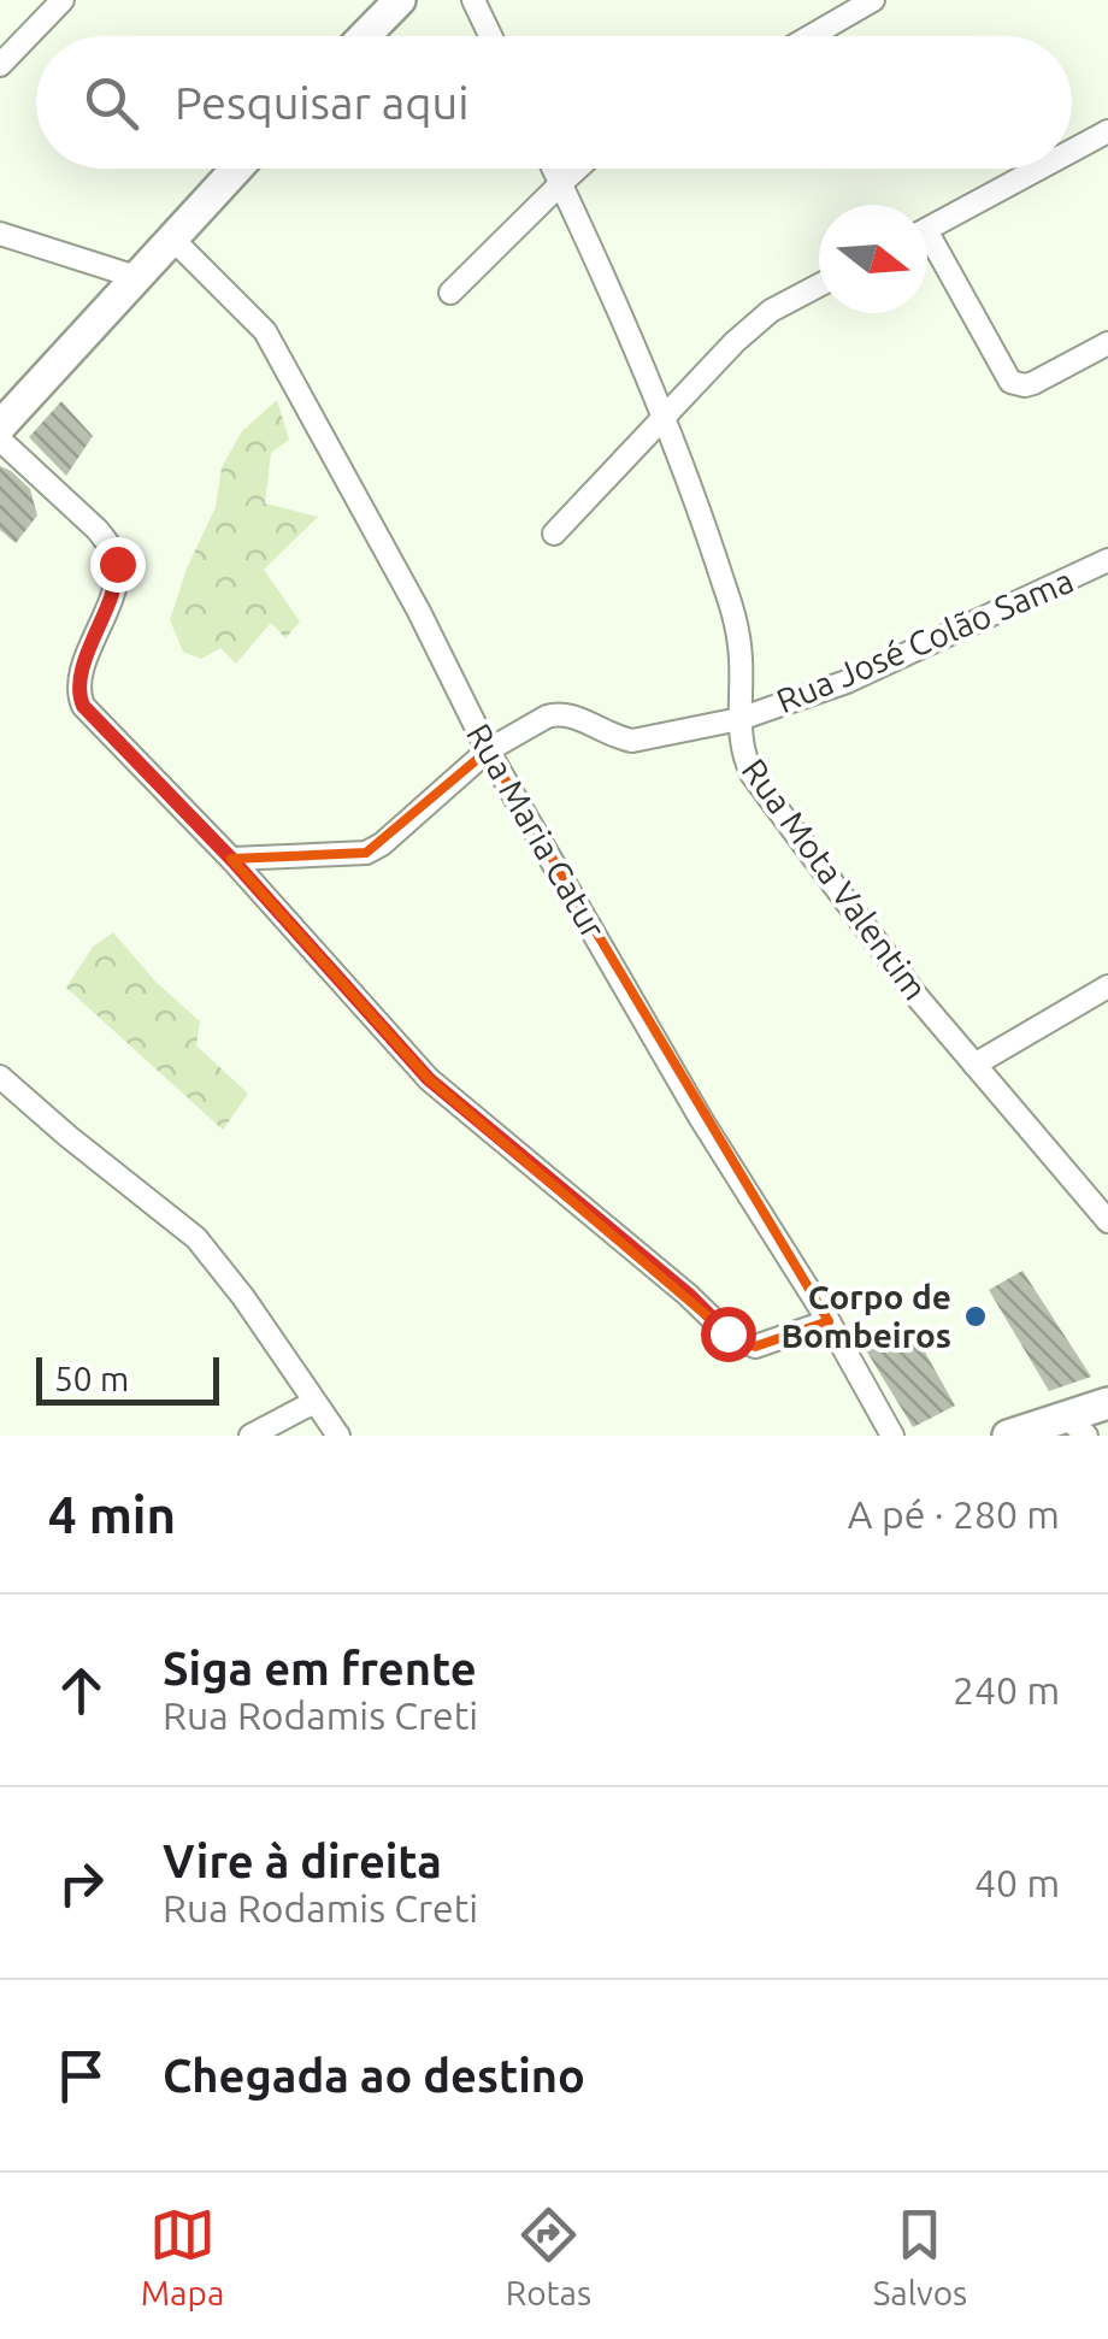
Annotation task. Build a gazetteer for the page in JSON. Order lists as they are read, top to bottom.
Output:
{
  "streets": {
    "street": ["Rua José Colão Sama", "Rua Maria Catur", "Rua Mota Valentim"]
  },
  "crossings": [
    ["Rua José Colão Sama", "Rua Maria Catur"],
    ["Rua José Colão Sama", "Rua Mota Valentim"]
  ],
  "places": ["Corpo de Bombeiros"],
  "scale_bar": "50 m",
  "north": "right",
  "page": {
    "search": "Pesquisar aqui",
    "scale": "50 m",
    "heading": ["4 min", "A pé · 280 m"],
    "list": [
      ["Siga em frente", "Rua Rodamis Creti", "240 m"],
      ["Vire à direita", "Rua Rodamis Creti", "40 m"],
      "Chegada ao destino"
    ],
    "nav": ["Mapa", "Rotas", "Salvos"]
  }
}
